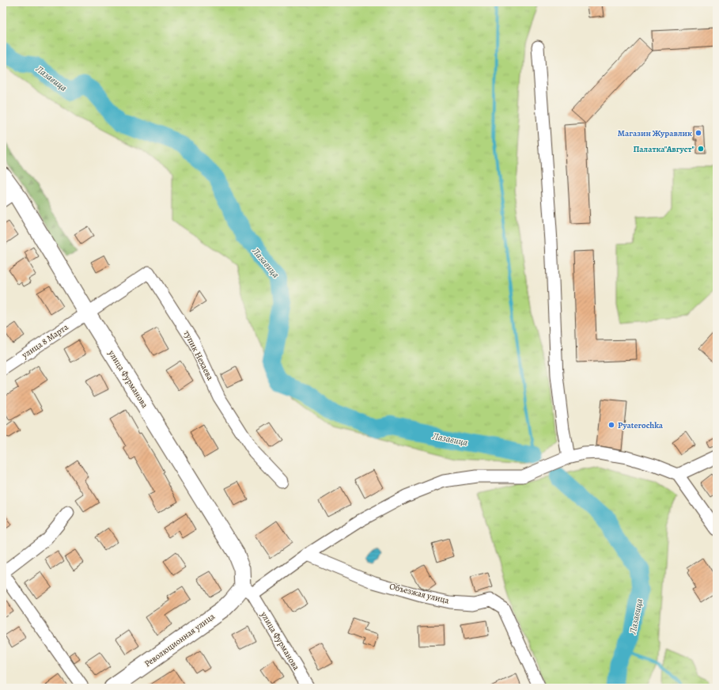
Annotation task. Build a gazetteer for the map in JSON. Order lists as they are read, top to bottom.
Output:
{
  "streets": {
    "main road": ["улица Фурманова", "Революционная улица"],
    "street": ["улица 8 Марта", "тупик Нехаева", "Объезжая улица"]
  },
  "crossings": [
    ["улица 8 Марта", "тупик Нехаева"],
    ["улица 8 Марта", "улица Фурманова"],
    ["тупик Нехаева", "улица Фурманова"],
    ["улица Фурманова", "Революционная улица"]
  ],
  "water": ["Лазавица"],
  "places": ["Магазин Журавлик", "Палатка\"Август\"", "Pyaterochka"]
}
